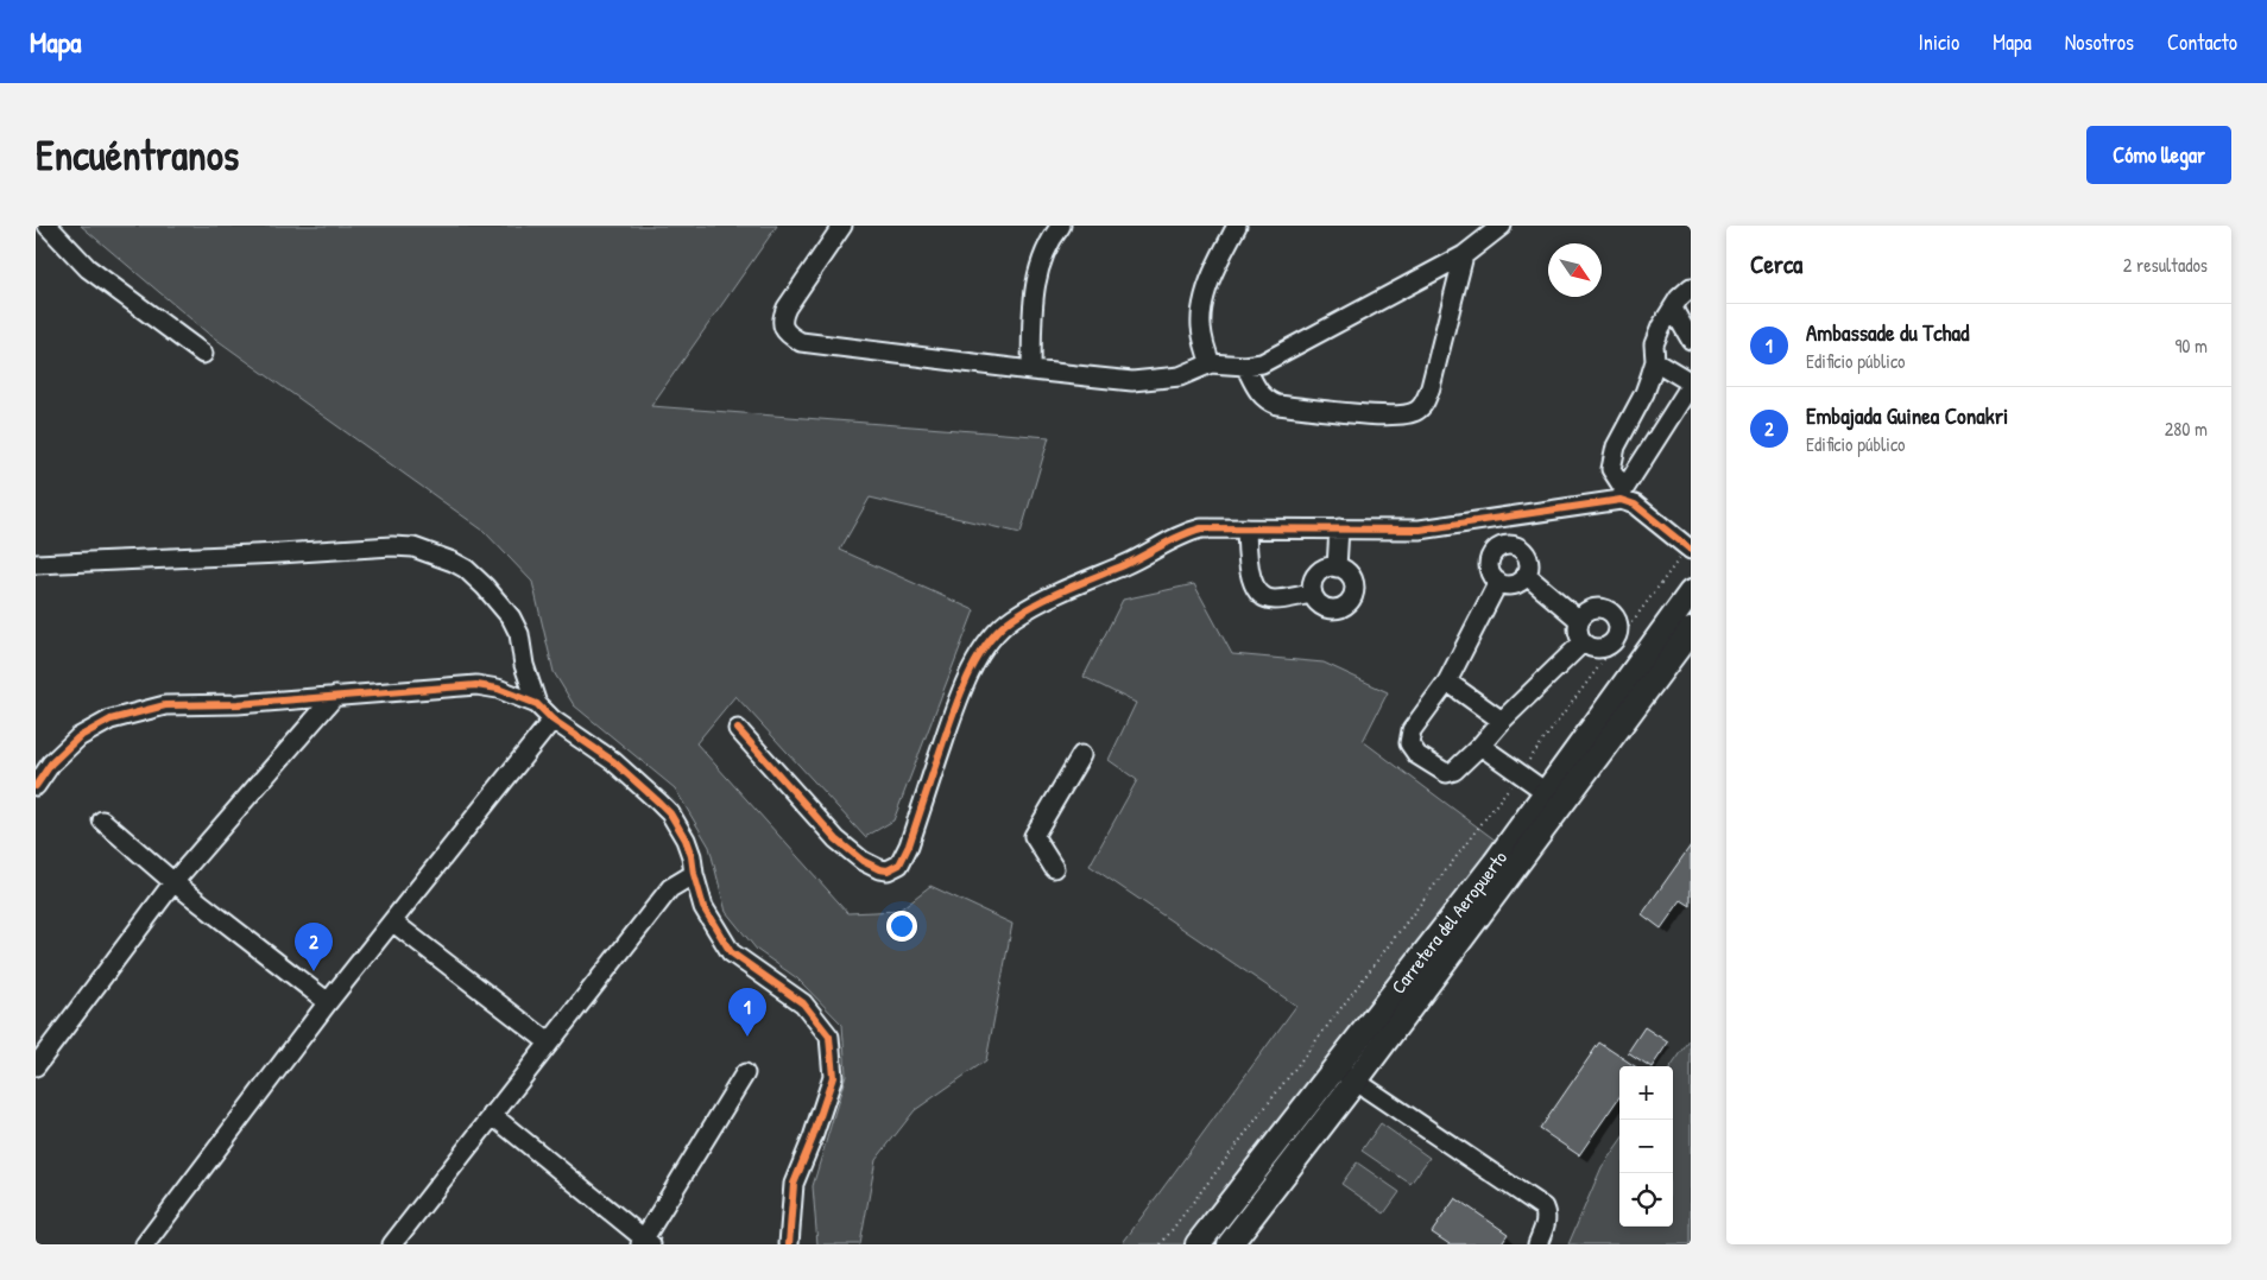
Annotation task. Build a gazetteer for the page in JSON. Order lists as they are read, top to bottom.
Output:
{
  "streets": {
    "main road": ["Carretera del Aeropuerto"]
  },
  "north": "bottom right",
  "page": {
    "header": "Mapa",
    "nav": [
      "Inicio",
      "Mapa",
      "Nosotros",
      "Contacto"
    ],
    "buttons": "Cómo llegar",
    "title": "Encuéntranos",
    "heading": ["Cerca", "2 resultados"],
    "list": [
      {
        "mark": "1",
        "name": "Ambassade du Tchad",
        "note": "Edificio público",
        "value": "90 m"
      },
      {
        "mark": "2",
        "name": "Embajada Guinea Conakri",
        "note": "Edificio público",
        "value": "280 m"
      }
    ],
    "pins": ["2", "1"],
    "map_buttons": ["+", "−"]
  }
}
